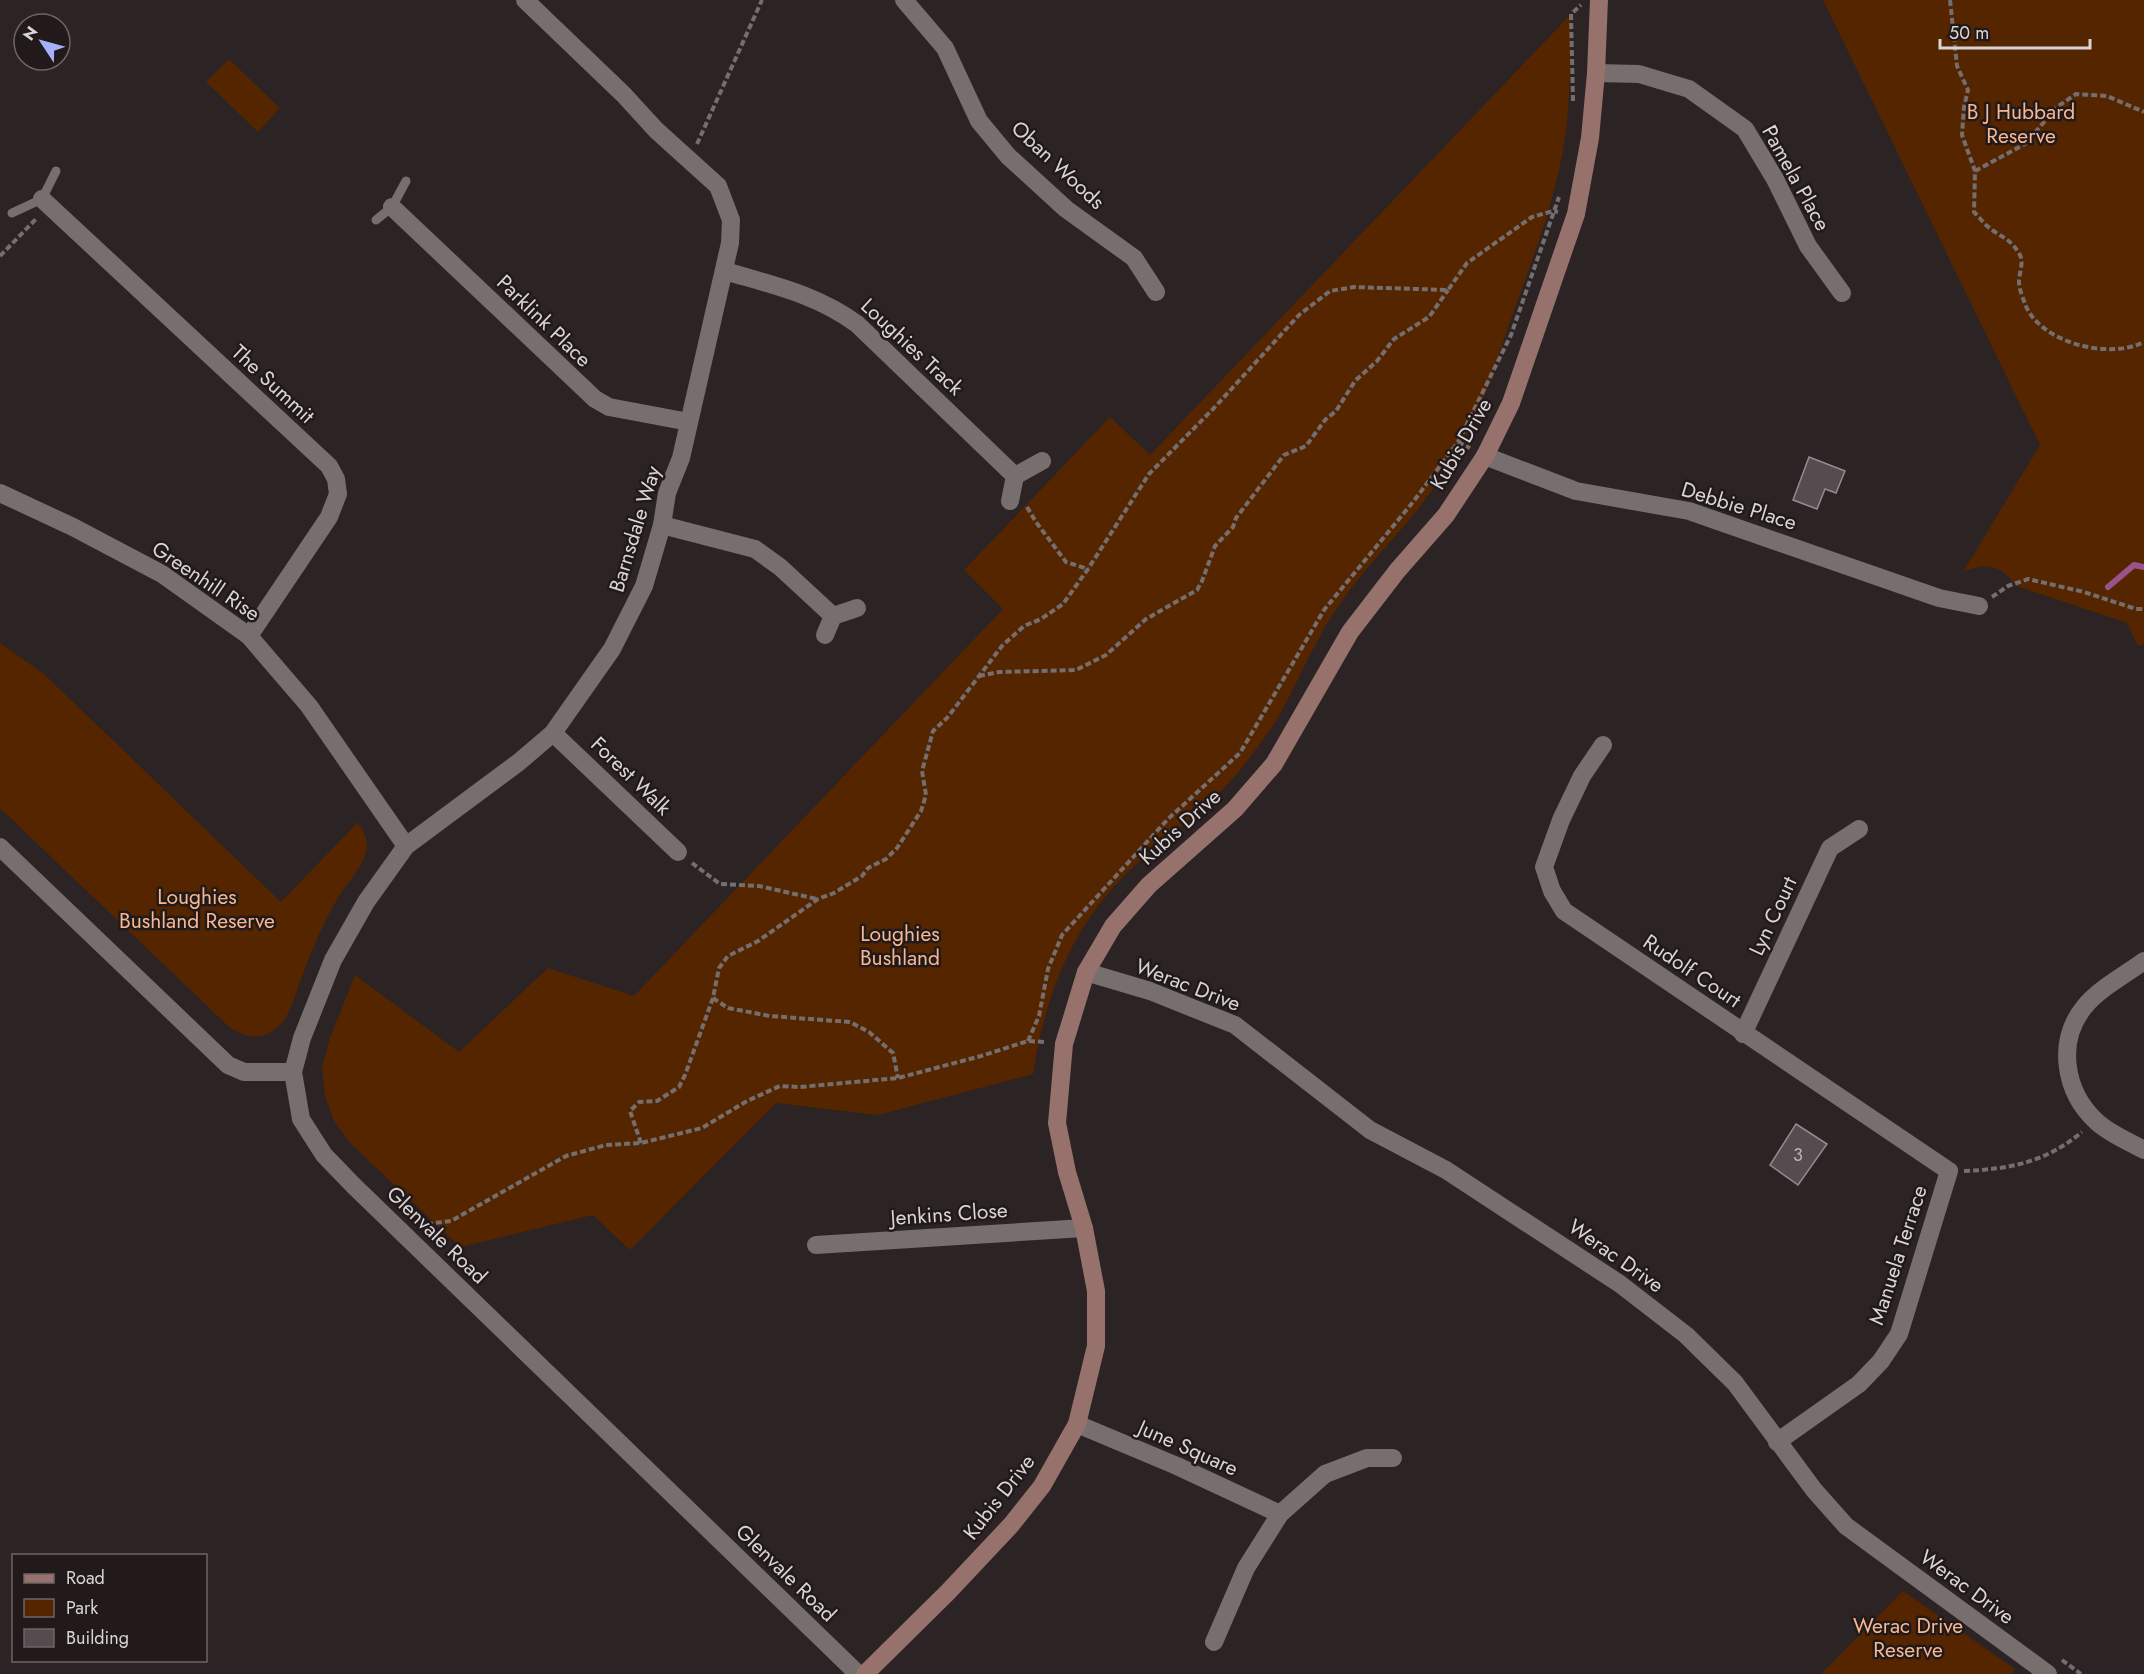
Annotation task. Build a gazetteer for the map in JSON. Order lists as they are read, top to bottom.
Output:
{
  "streets": {
    "street": [
      "Oban Woods",
      "Pamela Place",
      "Parklink Place",
      "Loughies Track",
      "The Summit",
      "Kubis Drive",
      "Debbie Place",
      "Barnsdale Way",
      "Greenhill Rise",
      "Forest Walk",
      "Lyn Court",
      "Rudolf Court",
      "Werac Drive",
      "Jenkins Close",
      "Glenvale Road",
      "Manuela Terrace",
      "June Square"
    ]
  },
  "crossings": [
    ["Pamela Place", "Kubis Drive"],
    ["Parklink Place", "Barnsdale Way"],
    ["Loughies Track", "Barnsdale Way"],
    ["The Summit", "Greenhill Rise"],
    ["Kubis Drive", "Debbie Place"],
    ["Kubis Drive", "Werac Drive"],
    ["Kubis Drive", "Jenkins Close"],
    ["Kubis Drive", "June Square"],
    ["Barnsdale Way", "Greenhill Rise"],
    ["Barnsdale Way", "Forest Walk"],
    ["Barnsdale Way", "Glenvale Road"],
    ["Lyn Court", "Rudolf Court"],
    ["Rudolf Court", "Manuela Terrace"],
    ["Werac Drive", "Manuela Terrace"]
  ],
  "parks": [
    "B J Hubbard Reserve",
    "Loughies Bushland Reserve",
    "Loughies Bushland",
    "Werac Drive Reserve"
  ],
  "house_numbers": ["3"],
  "legend": ["Road", "Park", "Building"],
  "scale_bar": "50 m",
  "north": "top left"
}
